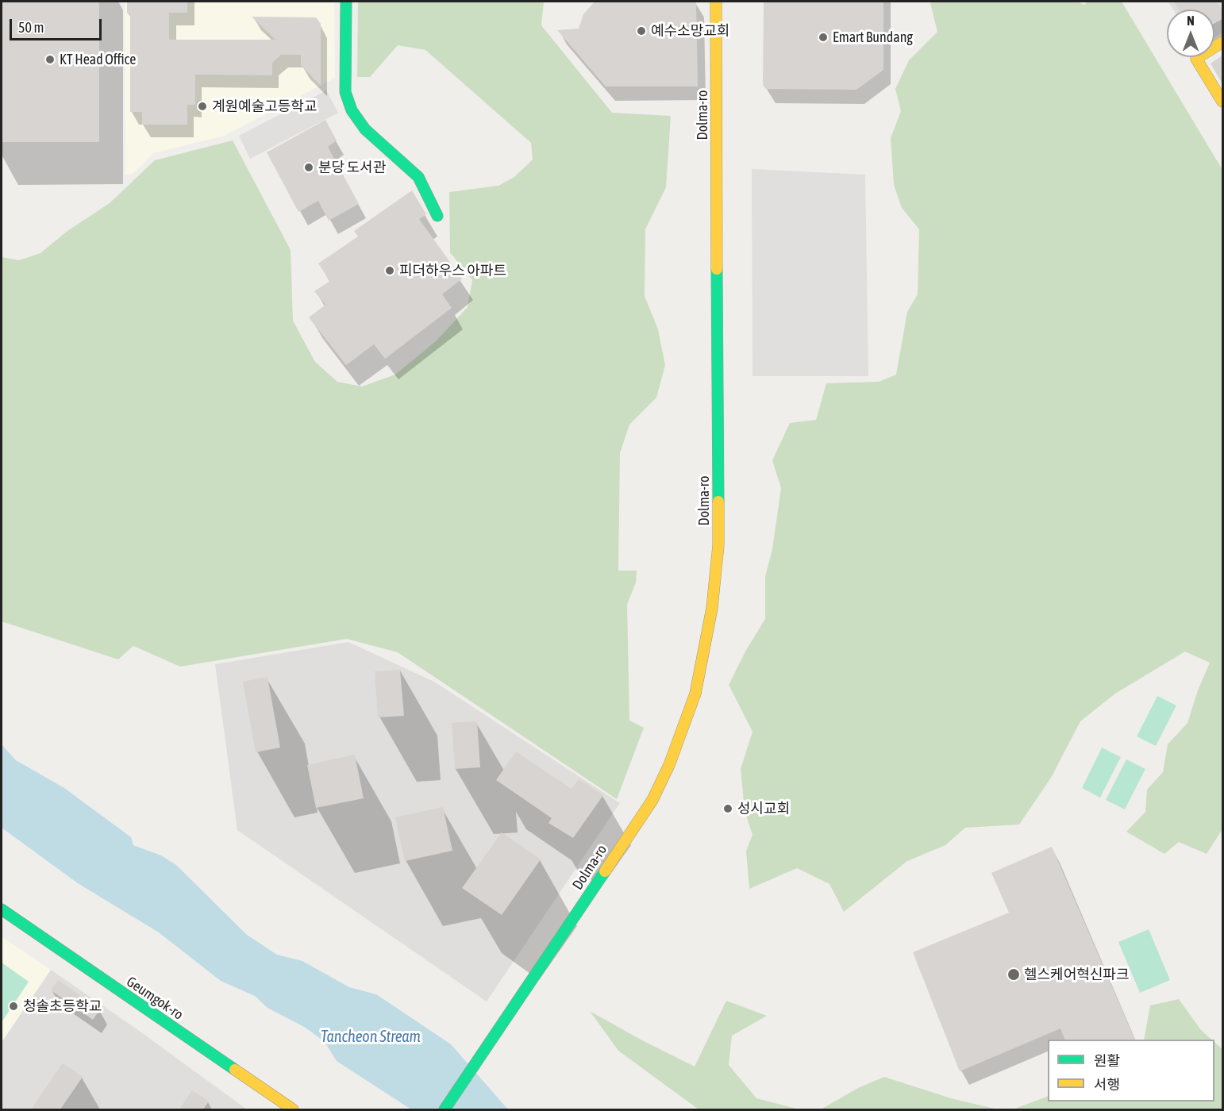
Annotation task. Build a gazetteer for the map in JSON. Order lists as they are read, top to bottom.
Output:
{
  "streets": {
    "main road": ["Dolma-ro", "Geumgok-ro"]
  },
  "water": ["Tancheon Stream"],
  "places": [
    "예수소망교회",
    "Emart Bundang",
    "KT Head Office",
    "계원예술고등학교",
    "분당 도서관",
    "피더하우스 아파트",
    "성시교회",
    "헬스케어혁신파크",
    "청솔초등학교"
  ],
  "legend": ["원활", "서행"],
  "scale_bar": "50 m",
  "north": "top"
}
